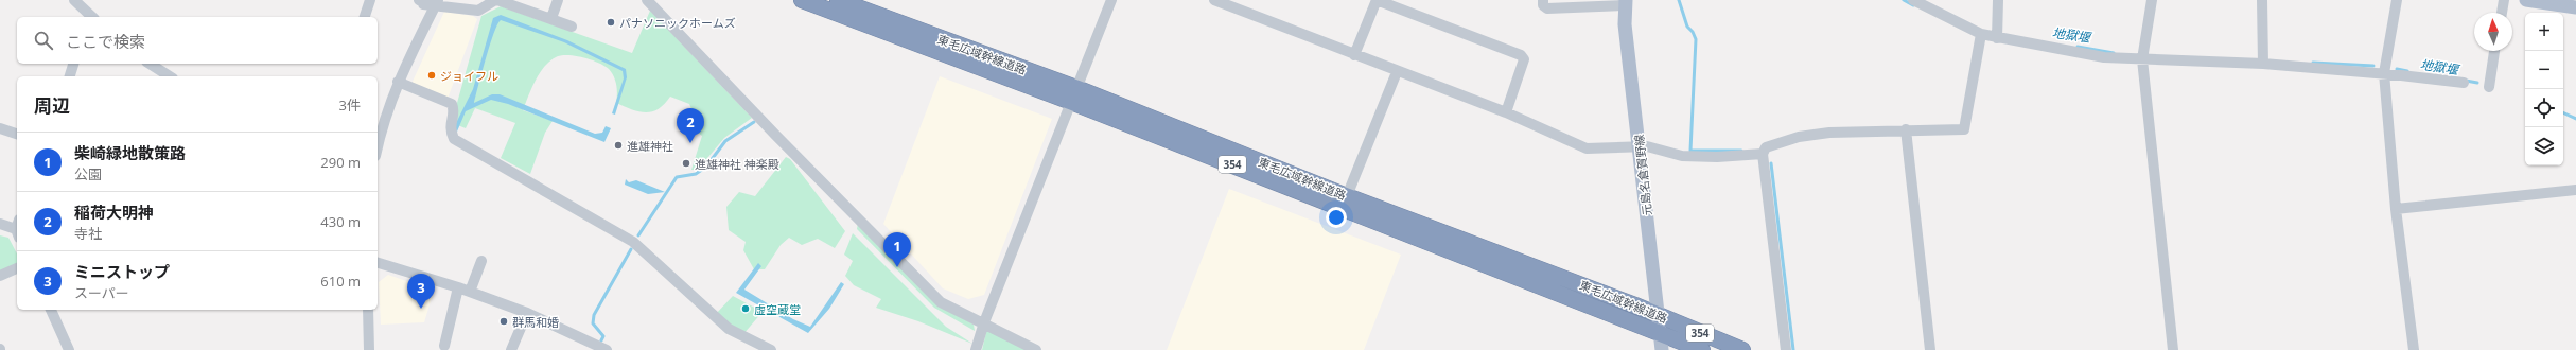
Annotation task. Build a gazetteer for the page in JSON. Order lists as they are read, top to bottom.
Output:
{
  "streets": {
    "highway": ["東毛広域幹線道路", "354"],
    "main road": ["元島名倉賀野線"]
  },
  "crossings": [
    ["東毛広域幹線道路", "元島名倉賀野線"]
  ],
  "water": ["地獄堰"],
  "places": [
    "パナソニックホームズ",
    "ジョイフル",
    "進雄神社",
    "進雄神社 神楽殿",
    "虚空蔵堂",
    "群馬和婚"
  ],
  "north": "top",
  "page": {
    "map_buttons": ["+", "−"],
    "search": "ここで検索",
    "heading": ["周辺", "3件"],
    "pins": ["2", "1", "3"],
    "list": [
      {
        "mark": "1",
        "name": "柴崎緑地散策路",
        "note": "公園",
        "value": "290 m"
      },
      {
        "mark": "2",
        "name": "稲荷大明神",
        "note": "寺社",
        "value": "430 m"
      },
      {
        "mark": "3",
        "name": "ミニストップ",
        "note": "スーパー",
        "value": "610 m"
      }
    ]
  }
}
